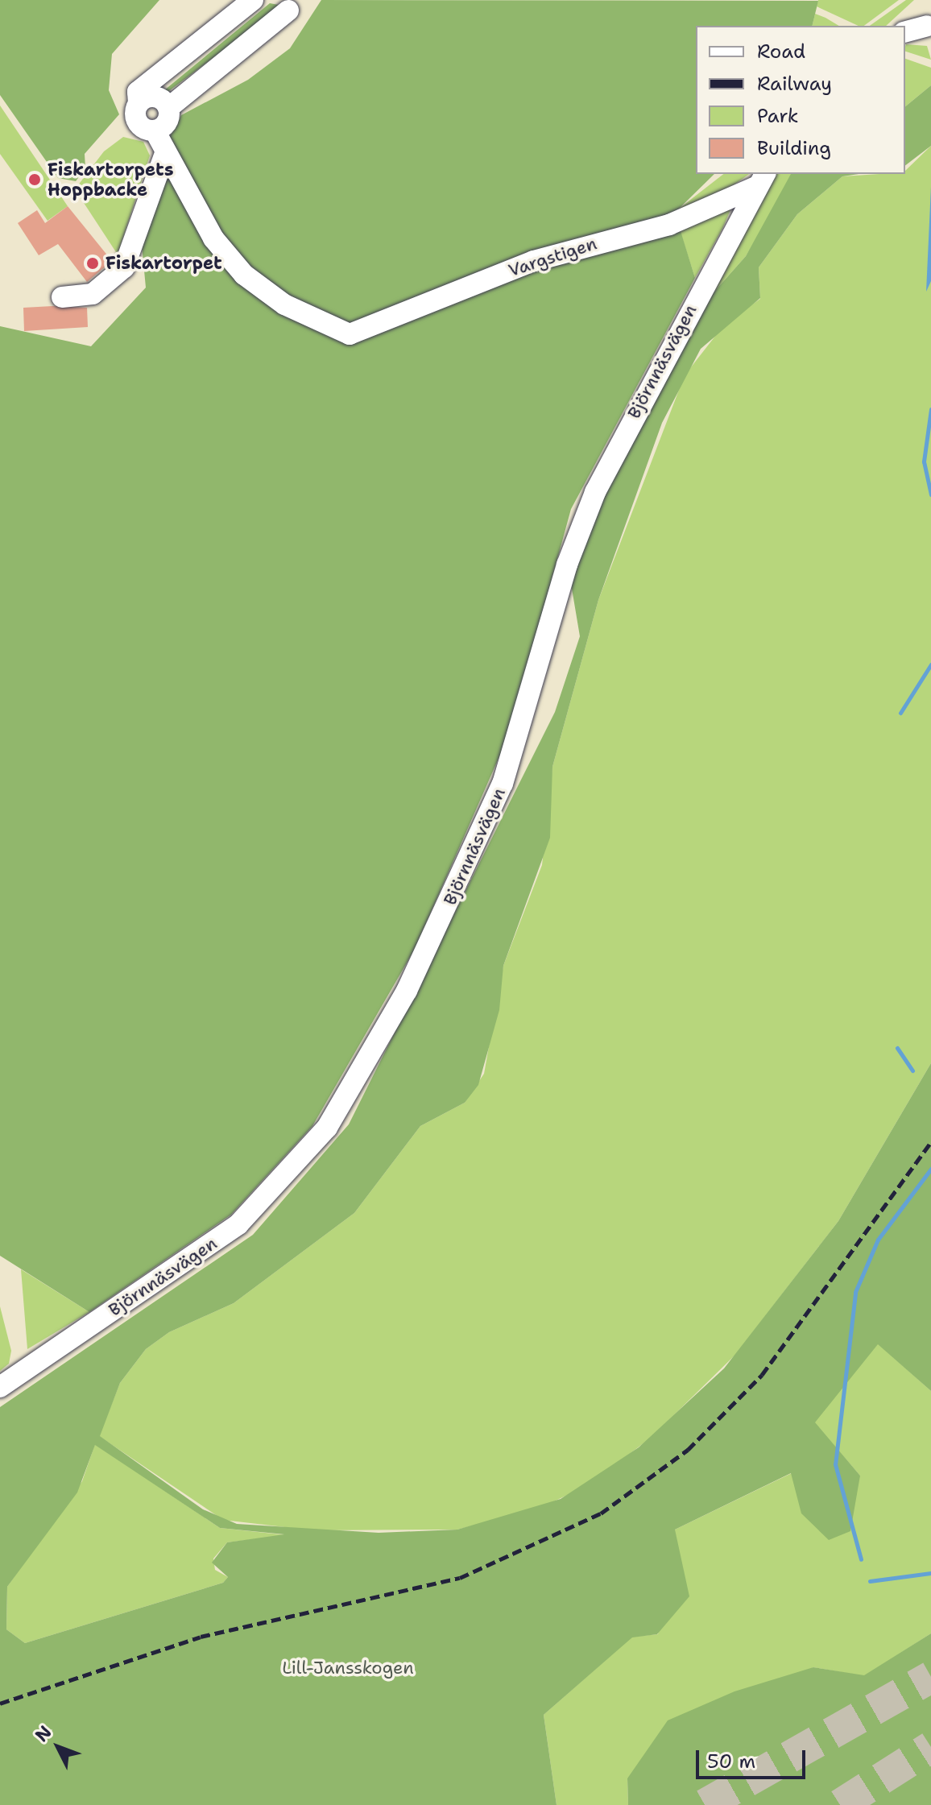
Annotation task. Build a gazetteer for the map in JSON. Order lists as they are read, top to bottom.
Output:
{
  "streets": {
    "street": ["Vargstigen", "Björnnäsvägen"]
  },
  "crossings": [
    ["Vargstigen", "Björnnäsvägen"]
  ],
  "parks": ["Lill-Jansskogen"],
  "places": ["Fiskartorpets Hoppbacke", "Fiskartorpet"],
  "legend": [
    "Road",
    "Railway",
    "Park",
    "Building"
  ],
  "scale_bar": "50 m",
  "north": "top left"
}
